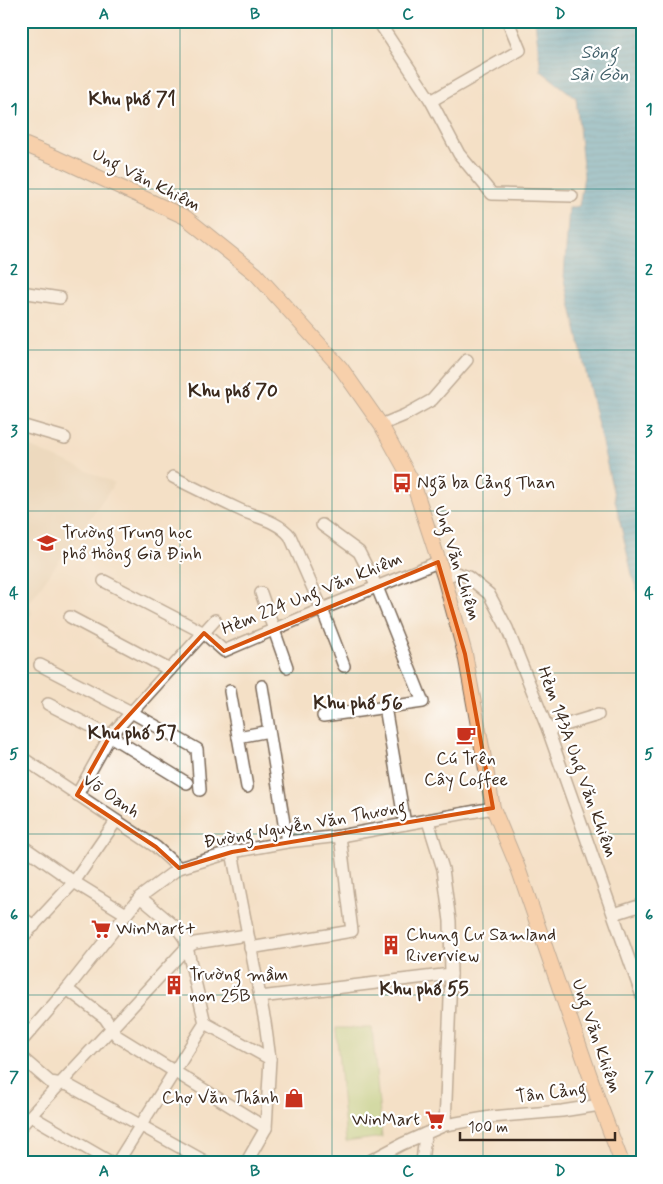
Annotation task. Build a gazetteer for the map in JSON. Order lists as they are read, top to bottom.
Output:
{
  "streets": {
    "main road": ["Ung Văn Khiêm"],
    "street": [
      "Hẻm 224 Ung Văn Khiêm",
      "Hẻm 143A Ung Văn Khiêm",
      "Võ Oanh",
      "Đường Nguyễn Văn Thương",
      "Tân Cảng"
    ]
  },
  "crossings": [
    ["Ung Văn Khiêm", "Hẻm 224 Ung Văn Khiêm"],
    ["Ung Văn Khiêm", "Hẻm 143A Ung Văn Khiêm"],
    ["Ung Văn Khiêm", "Đường Nguyễn Văn Thương"],
    ["Ung Văn Khiêm", "Tân Cảng"],
    ["Võ Oanh", "Đường Nguyễn Văn Thương"]
  ],
  "districts": [
    "Khu phố 71",
    "Khu phố 70",
    "Khu phố 56",
    "Khu phố 57",
    "Khu phố 55"
  ],
  "water": ["Sông Sài Gòn"],
  "places": {
    "bus stop": ["Ngã ba Cảng Than"],
    "school or university": ["Trường Trung học phổ thông Gia Định"],
    "cafe": ["Cú Trên Cây Coffee"],
    "supermarket": ["WinMart+", "WinMart"],
    "building": ["Chung Cư Samland Riverview", "Trường mầm non 25B"],
    "shop": ["Chợ Văn Thánh"]
  },
  "scale_bar": "100 m",
  "grid": {
    "columns": [
      "A",
      "B",
      "C",
      "D"
    ],
    "rows": [
      "1",
      "2",
      "3",
      "4",
      "5",
      "6",
      "7"
    ]
  }
}
